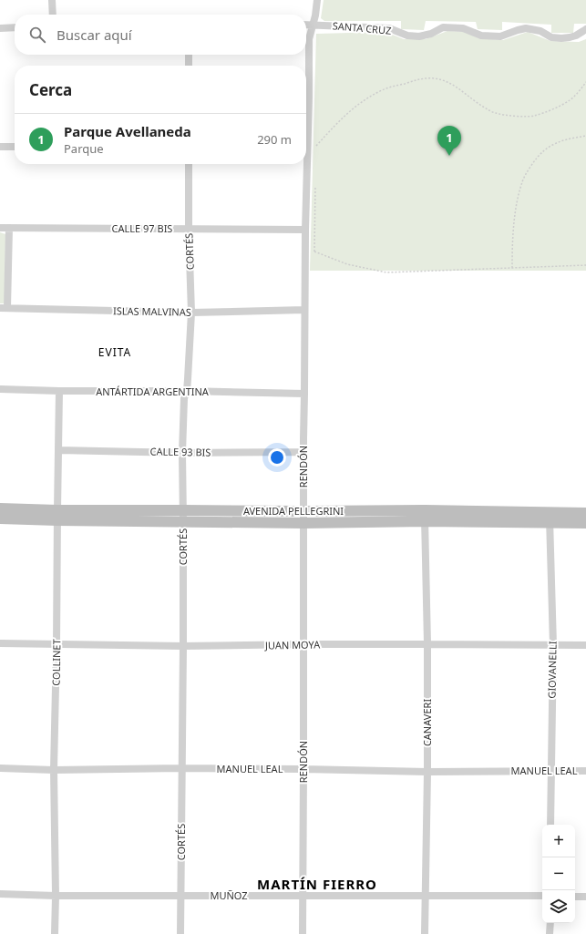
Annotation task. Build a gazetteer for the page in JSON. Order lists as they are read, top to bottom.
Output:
{
  "streets": {
    "main road": ["AVENIDA PELLEGRINI"],
    "street": [
      "SANTA CRUZ",
      "CALLE 97 BIS",
      "CORTÉS",
      "ISLAS MALVINAS",
      "ANTÁRTIDA ARGENTINA",
      "CALLE 93 BIS",
      "RENDÓN",
      "JUAN MOYA",
      "COLLINET",
      "GIOVANELLI",
      "CANAVERI",
      "MANUEL LEAL",
      "MUÑOZ"
    ]
  },
  "crossings": [
    ["SANTA CRUZ", "RENDÓN"],
    ["CALLE 97 BIS", "CORTÉS"],
    ["CALLE 97 BIS", "RENDÓN"],
    ["CORTÉS", "ISLAS MALVINAS"],
    ["CORTÉS", "ANTÁRTIDA ARGENTINA"],
    ["CORTÉS", "CALLE 93 BIS"],
    ["CORTÉS", "AVENIDA PELLEGRINI"],
    ["CORTÉS", "JUAN MOYA"],
    ["CORTÉS", "MANUEL LEAL"],
    ["CORTÉS", "MUÑOZ"],
    ["ISLAS MALVINAS", "RENDÓN"],
    ["ANTÁRTIDA ARGENTINA", "RENDÓN"],
    ["ANTÁRTIDA ARGENTINA", "COLLINET"],
    ["CALLE 93 BIS", "RENDÓN"],
    ["CALLE 93 BIS", "COLLINET"],
    ["RENDÓN", "AVENIDA PELLEGRINI"],
    ["RENDÓN", "JUAN MOYA"],
    ["RENDÓN", "MANUEL LEAL"],
    ["RENDÓN", "MUÑOZ"],
    ["AVENIDA PELLEGRINI", "COLLINET"],
    ["AVENIDA PELLEGRINI", "GIOVANELLI"],
    ["AVENIDA PELLEGRINI", "CANAVERI"],
    ["JUAN MOYA", "COLLINET"],
    ["JUAN MOYA", "GIOVANELLI"],
    ["JUAN MOYA", "CANAVERI"],
    ["COLLINET", "MANUEL LEAL"],
    ["COLLINET", "MUÑOZ"],
    ["GIOVANELLI", "MANUEL LEAL"],
    ["CANAVERI", "MANUEL LEAL"],
    ["CANAVERI", "MUÑOZ"]
  ],
  "districts": ["EVITA", "MARTÍN FIERRO"],
  "page": {
    "search": "Buscar aquí",
    "heading": "Cerca",
    "list": [
      {
        "mark": "1",
        "name": "Parque Avellaneda",
        "note": "Parque",
        "value": "290 m"
      }
    ],
    "pins": "1",
    "map_buttons": ["+", "−"]
  }
}
